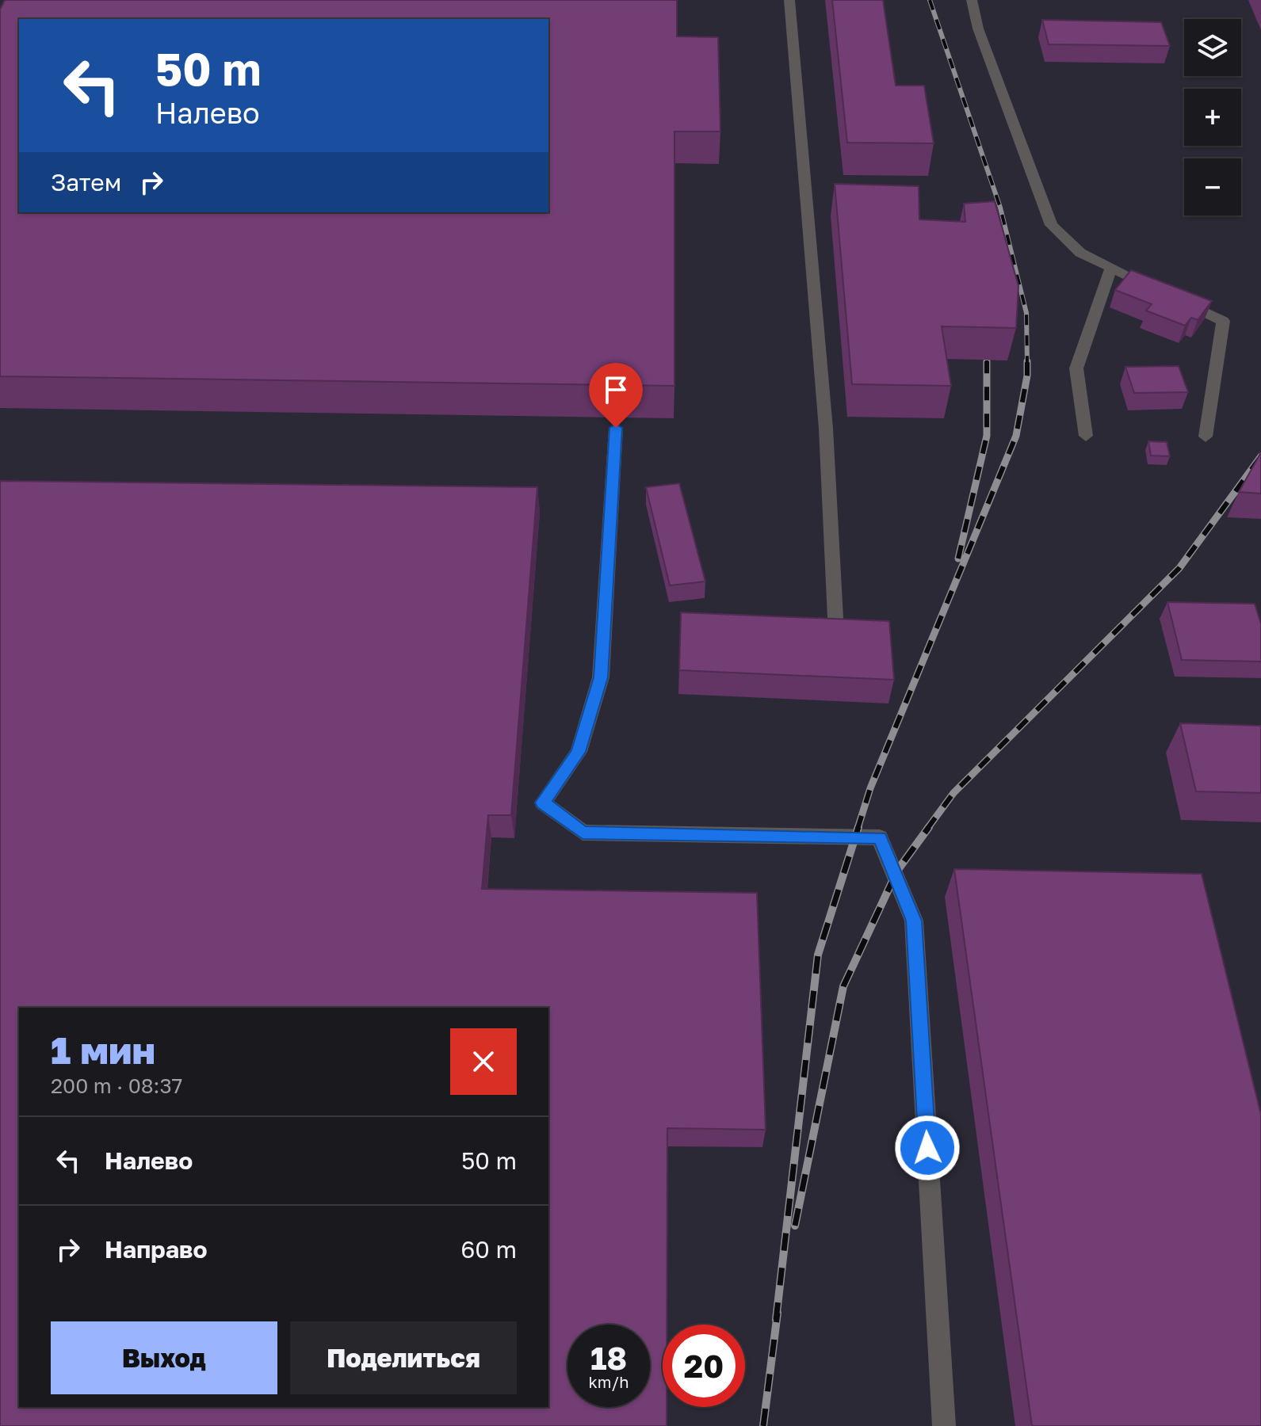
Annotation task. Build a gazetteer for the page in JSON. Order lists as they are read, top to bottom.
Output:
{
  "page": {
    "map_buttons": ["+", "−"],
    "turn": ["50 m", "Налево"],
    "then": "Затем",
    "heading": ["1 мин", "200 m · 08:37"],
    "list": [
      {
        "name": "Налево",
        "value": "50 m"
      },
      {
        "name": "Направо",
        "value": "60 m"
      }
    ],
    "buttons": ["Выход", "Поделиться"],
    "speed": "18 km/h",
    "limit": "20"
  }
}
